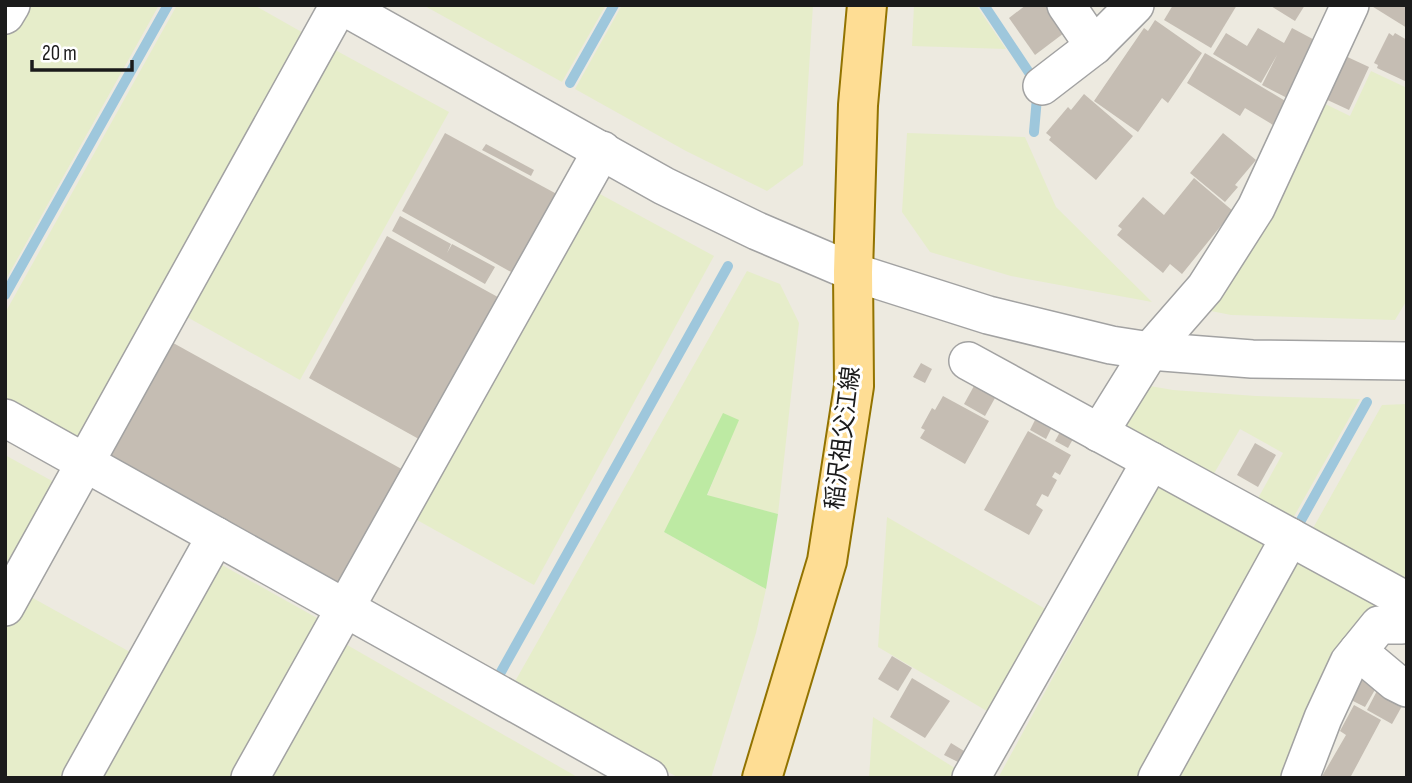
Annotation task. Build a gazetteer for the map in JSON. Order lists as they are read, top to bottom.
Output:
{
  "streets": {
    "main road": ["稲沢祖父江線"]
  },
  "scale_bar": "20 m"
}
